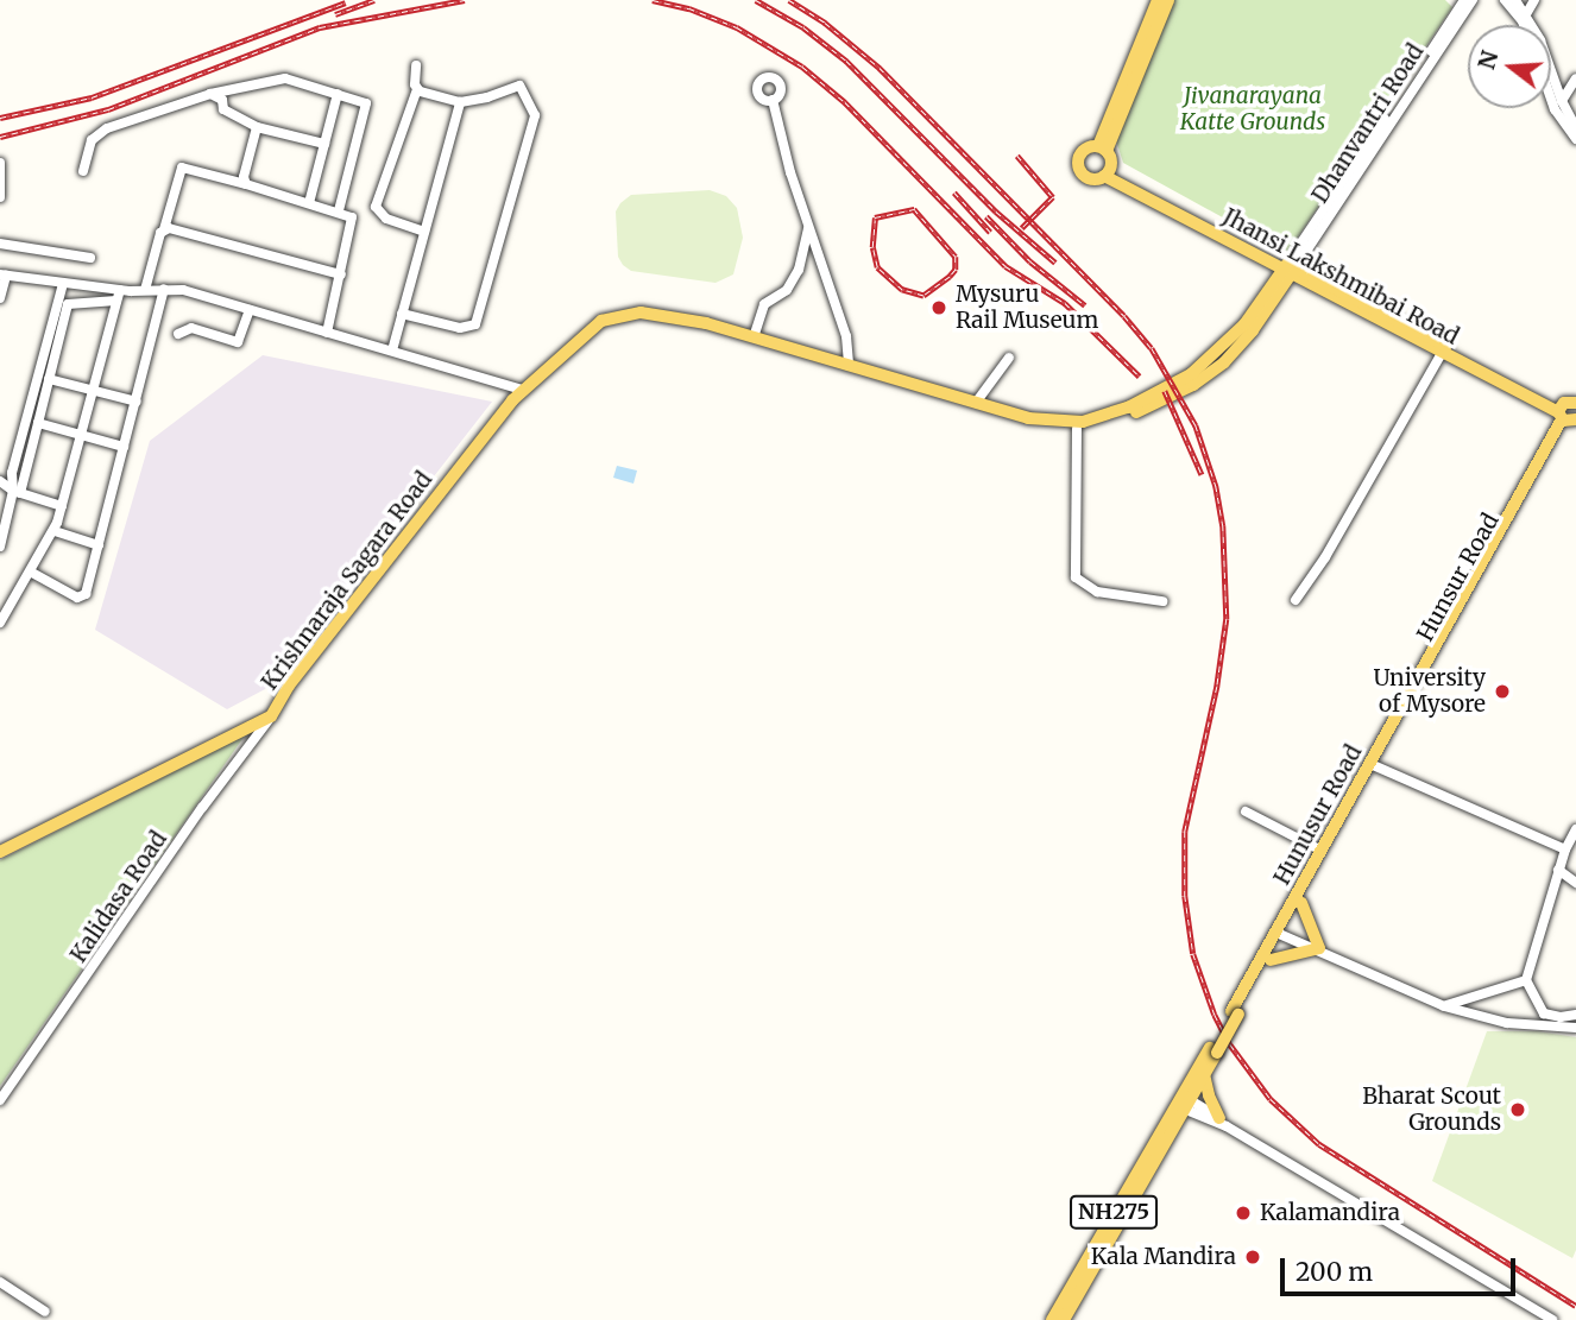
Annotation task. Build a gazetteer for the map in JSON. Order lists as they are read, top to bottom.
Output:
{
  "streets": {
    "main road": [
      "Jhansi Lakshmibai Road",
      "Krishnaraja Sagara Road",
      "Hunusur Road",
      "NH275"
    ],
    "street": ["Dhanvantri Road", "Kalidasa Road"]
  },
  "crossings": [
    ["Dhanvantri Road", "Jhansi Lakshmibai Road"],
    ["Dhanvantri Road", "Krishnaraja Sagara Road"],
    ["Jhansi Lakshmibai Road", "Krishnaraja Sagara Road"],
    ["Jhansi Lakshmibai Road", "Hunusur Road"],
    ["Krishnaraja Sagara Road", "Kalidasa Road"]
  ],
  "parks": ["Jivanarayana Katte Grounds"],
  "places": [
    "Mysuru Rail Museum",
    "University of Mysore",
    "Bharat Scout Grounds",
    "Kalamandira",
    "Kala Mandira"
  ],
  "scale_bar": "200 m",
  "north": "left"
}
